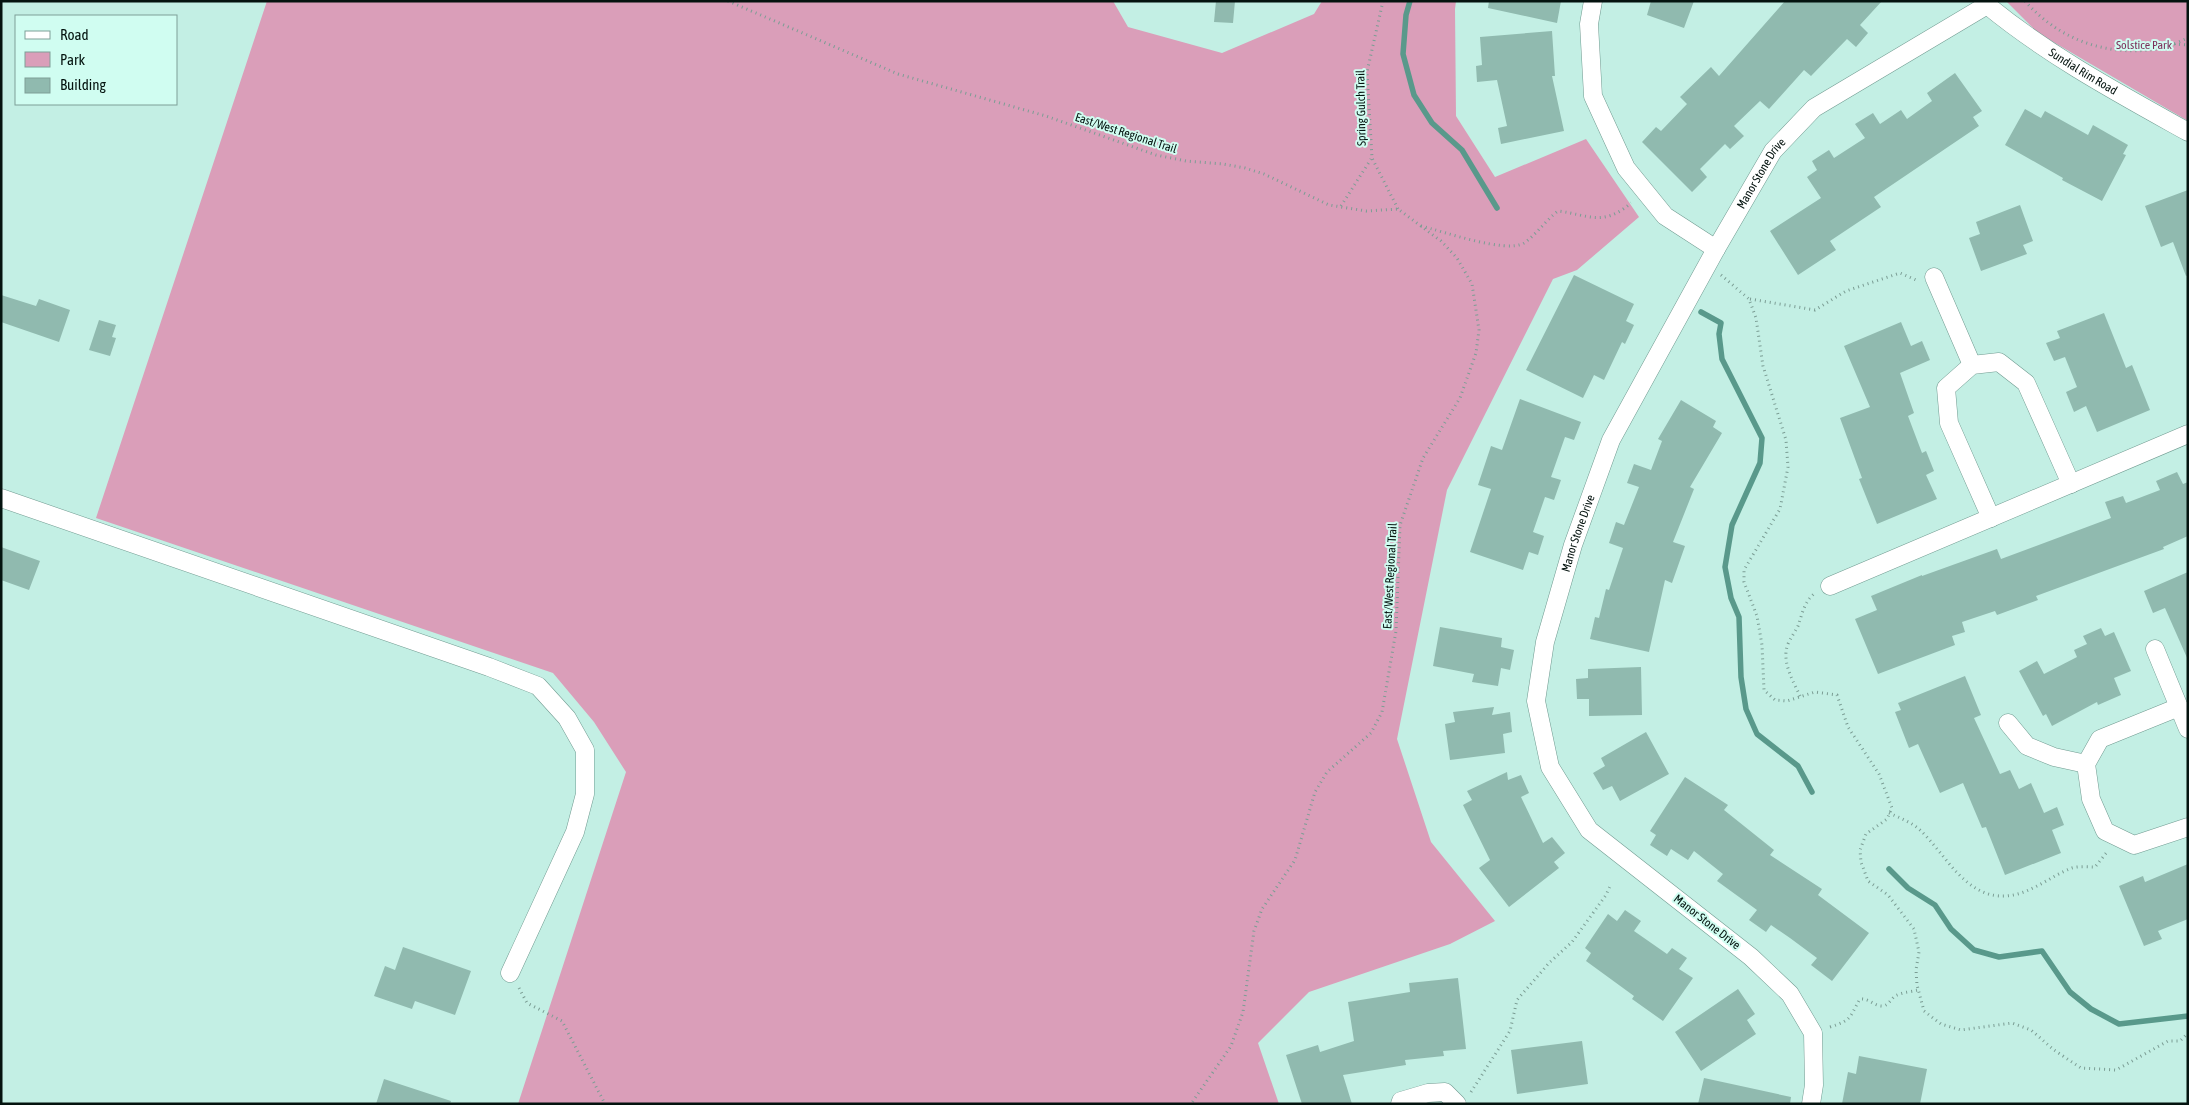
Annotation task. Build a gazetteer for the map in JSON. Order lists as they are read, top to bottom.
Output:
{
  "streets": {
    "street": ["Sundial Rim Road", "Manor Stone Drive"],
    "path": ["Spring Gulch Trail", "East/West Regional Trail"]
  },
  "crossings": [
    ["Sundial Rim Road", "Manor Stone Drive"],
    ["Spring Gulch Trail", "East/West Regional Trail"]
  ],
  "parks": ["Solstice Park"],
  "legend": ["Road", "Park", "Building"]
}
